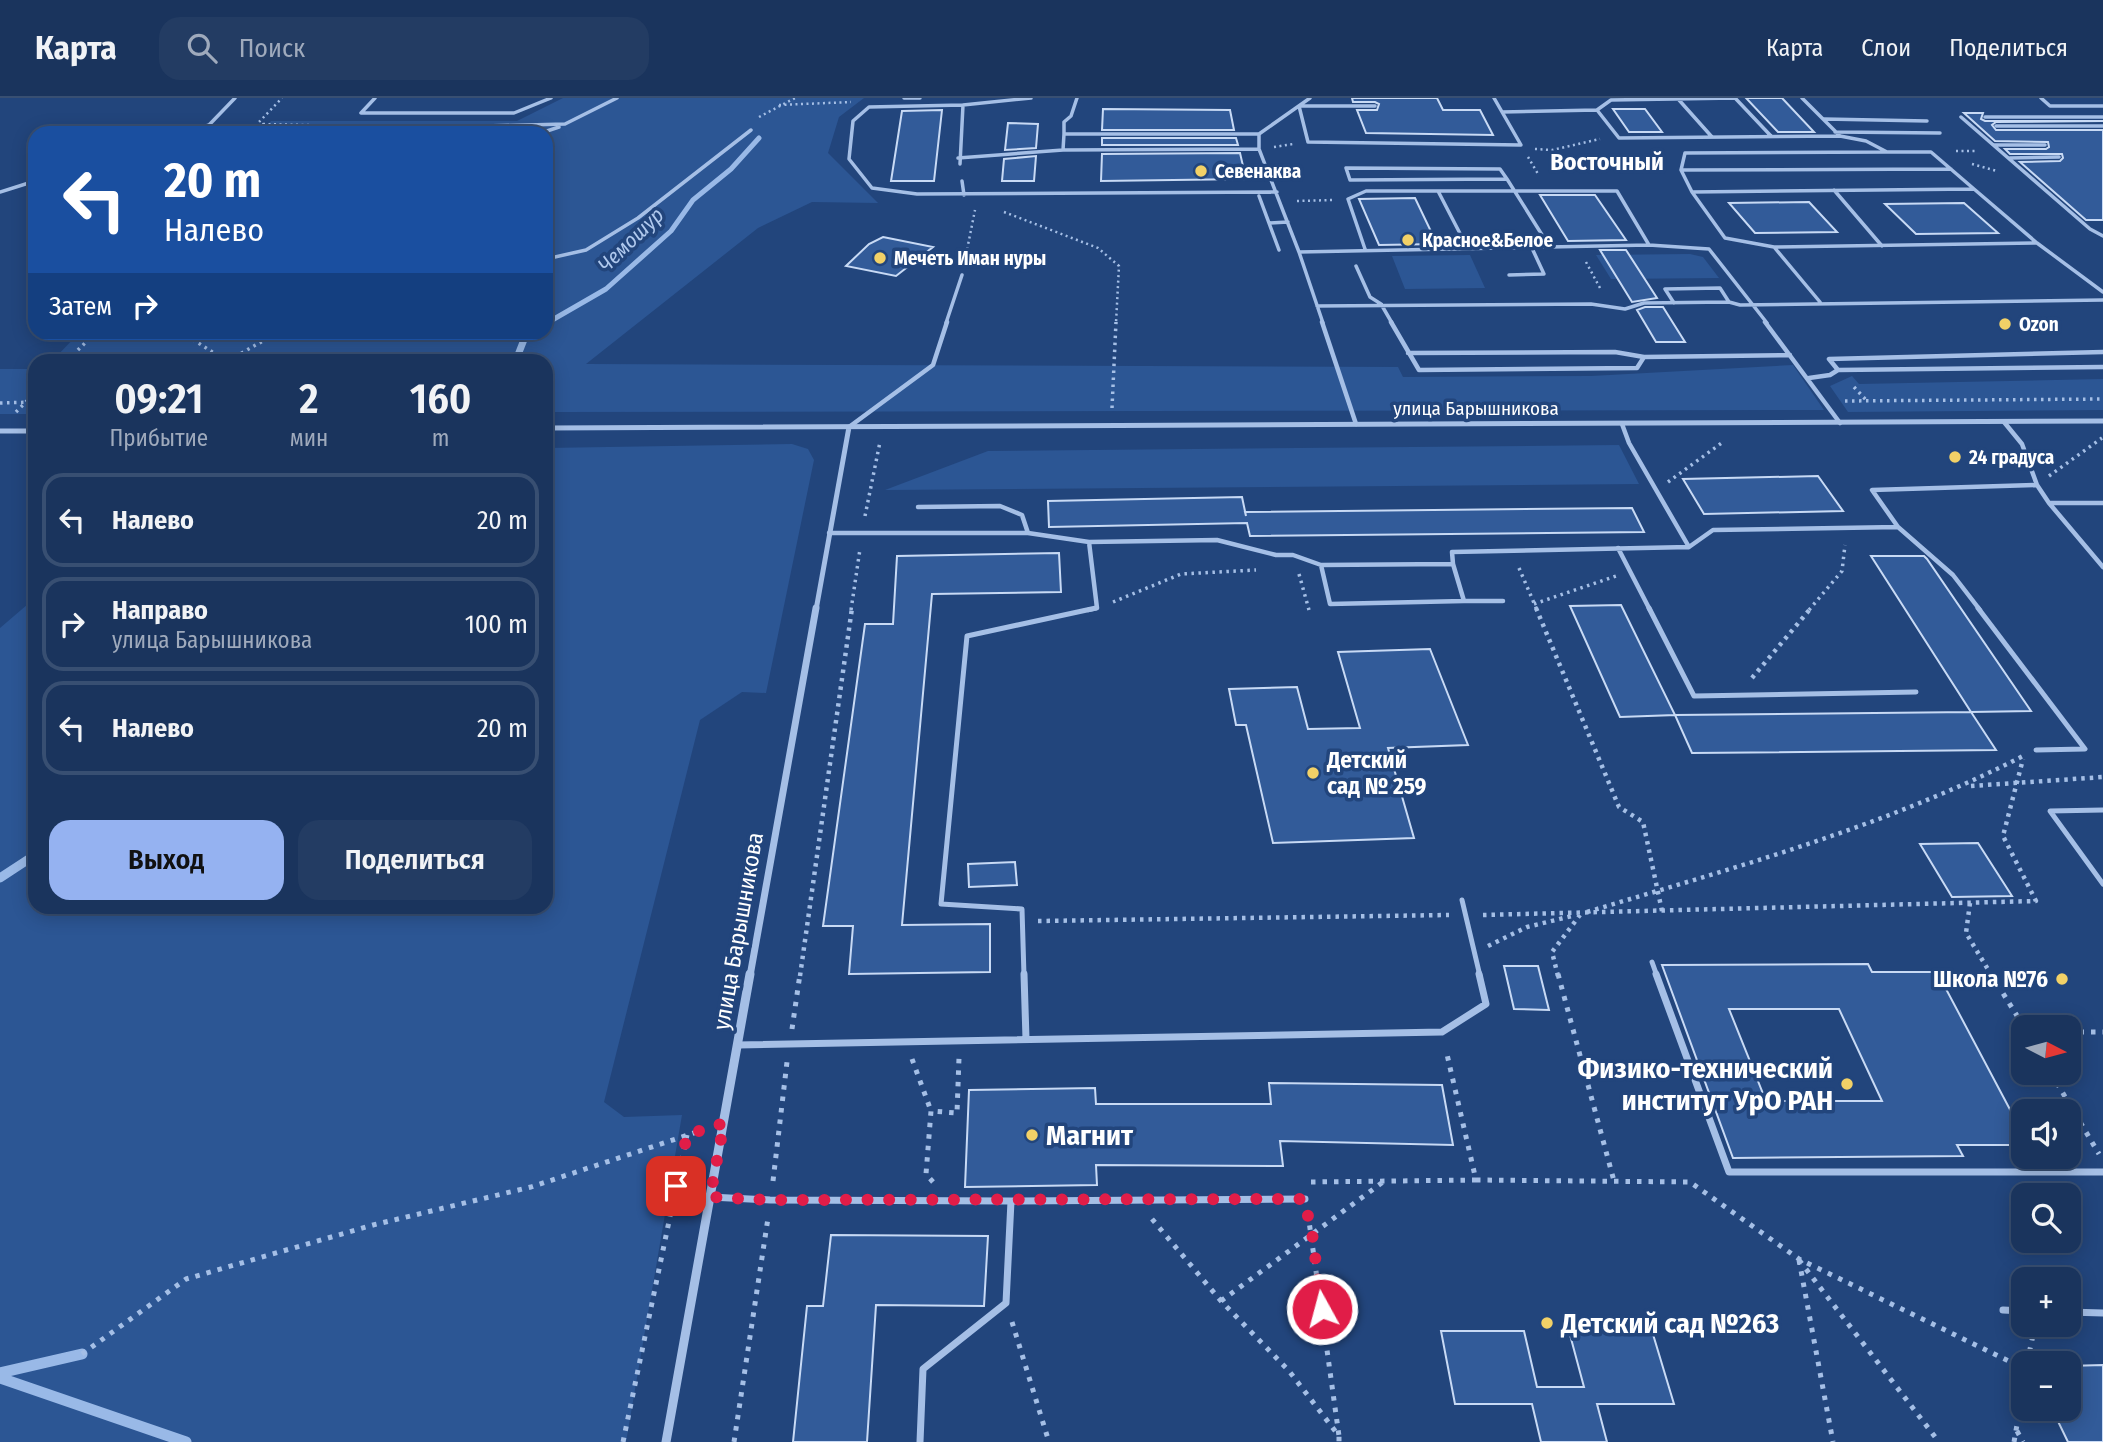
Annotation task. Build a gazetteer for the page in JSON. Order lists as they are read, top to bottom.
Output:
{
  "streets": {
    "street": ["улица Барышникова"]
  },
  "districts": ["Восточный"],
  "water": ["Чемошур"],
  "places": [
    "Севенаква",
    "Красное&Белое",
    "Мечеть Иман нуры",
    "Ozon",
    "24 градуса",
    "Детский сад № 259",
    "Школа №76",
    "Физико-технический институт УрО РАН",
    "Магнит",
    "Детский сад №263"
  ],
  "north": "right",
  "page": {
    "header": "Карта",
    "search": "Поиск",
    "nav": ["Карта", "Слои", "Поделиться"],
    "turn": ["20 m", "Налево"],
    "then": "Затем",
    "eta": [
      "09:21",
      "Прибытие",
      "2",
      "мин",
      "160",
      "m"
    ],
    "list": [
      {
        "name": "Налево",
        "value": "20 m"
      },
      {
        "name": "Направо",
        "note": "улица Барышникова",
        "value": "100 m"
      },
      {
        "name": "Налево",
        "value": "20 m"
      }
    ],
    "buttons": ["Выход", "Поделиться"],
    "map_buttons": ["+", "−"]
  }
}
